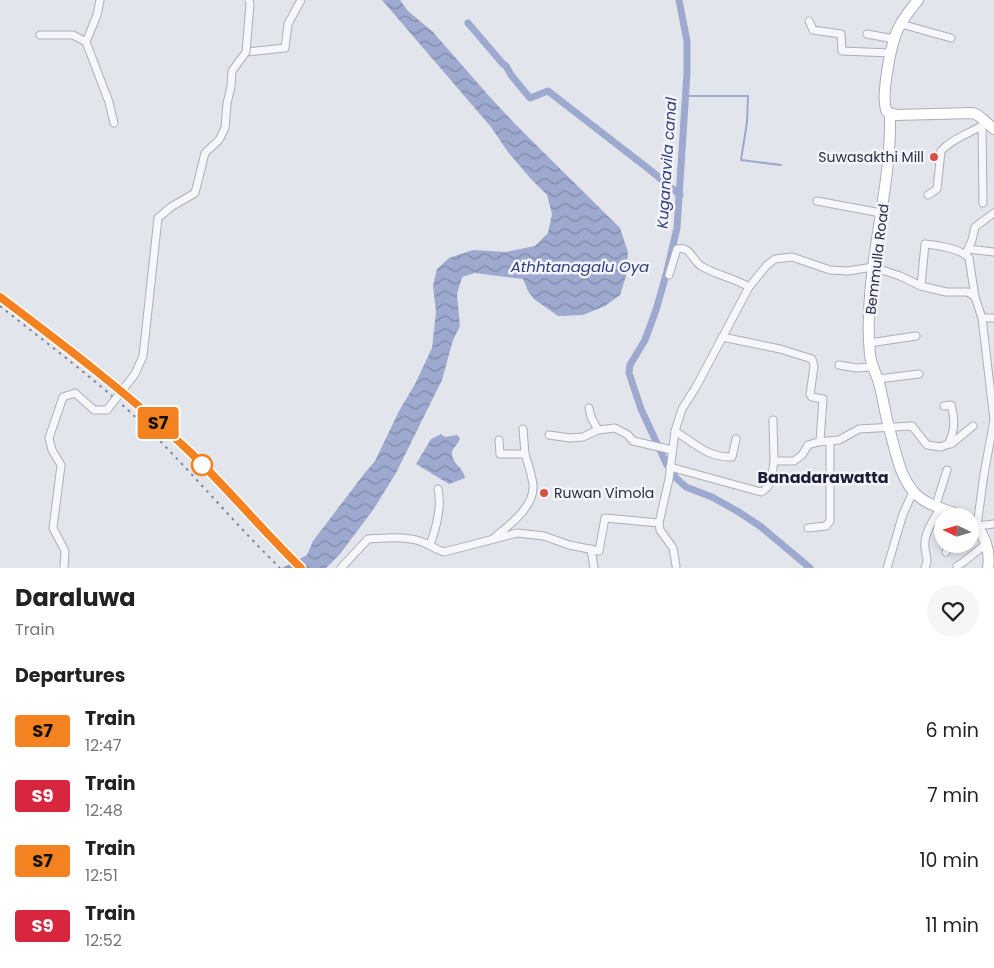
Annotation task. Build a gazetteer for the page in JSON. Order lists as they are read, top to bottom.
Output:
{
  "streets": {
    "street": ["Bemmulla Road"]
  },
  "districts": ["Banadarawatta"],
  "water": ["Kuganavila canal", "Athhtanagalu Oya"],
  "places": ["Suwasakthi Mill", "Ruwan Vimola"],
  "north": "left",
  "page": {
    "on_map": "S7",
    "heading": [
      ["Daraluwa", "Train"],
      "Departures"
    ],
    "list": [
      {
        "mark": "S7",
        "name": "Train",
        "note": "12:47",
        "value": "6 min"
      },
      {
        "mark": "S9",
        "name": "Train",
        "note": "12:48",
        "value": "7 min"
      },
      {
        "mark": "S7",
        "name": "Train",
        "note": "12:51",
        "value": "10 min"
      },
      {
        "mark": "S9",
        "name": "Train",
        "note": "12:52",
        "value": "11 min"
      }
    ]
  }
}
